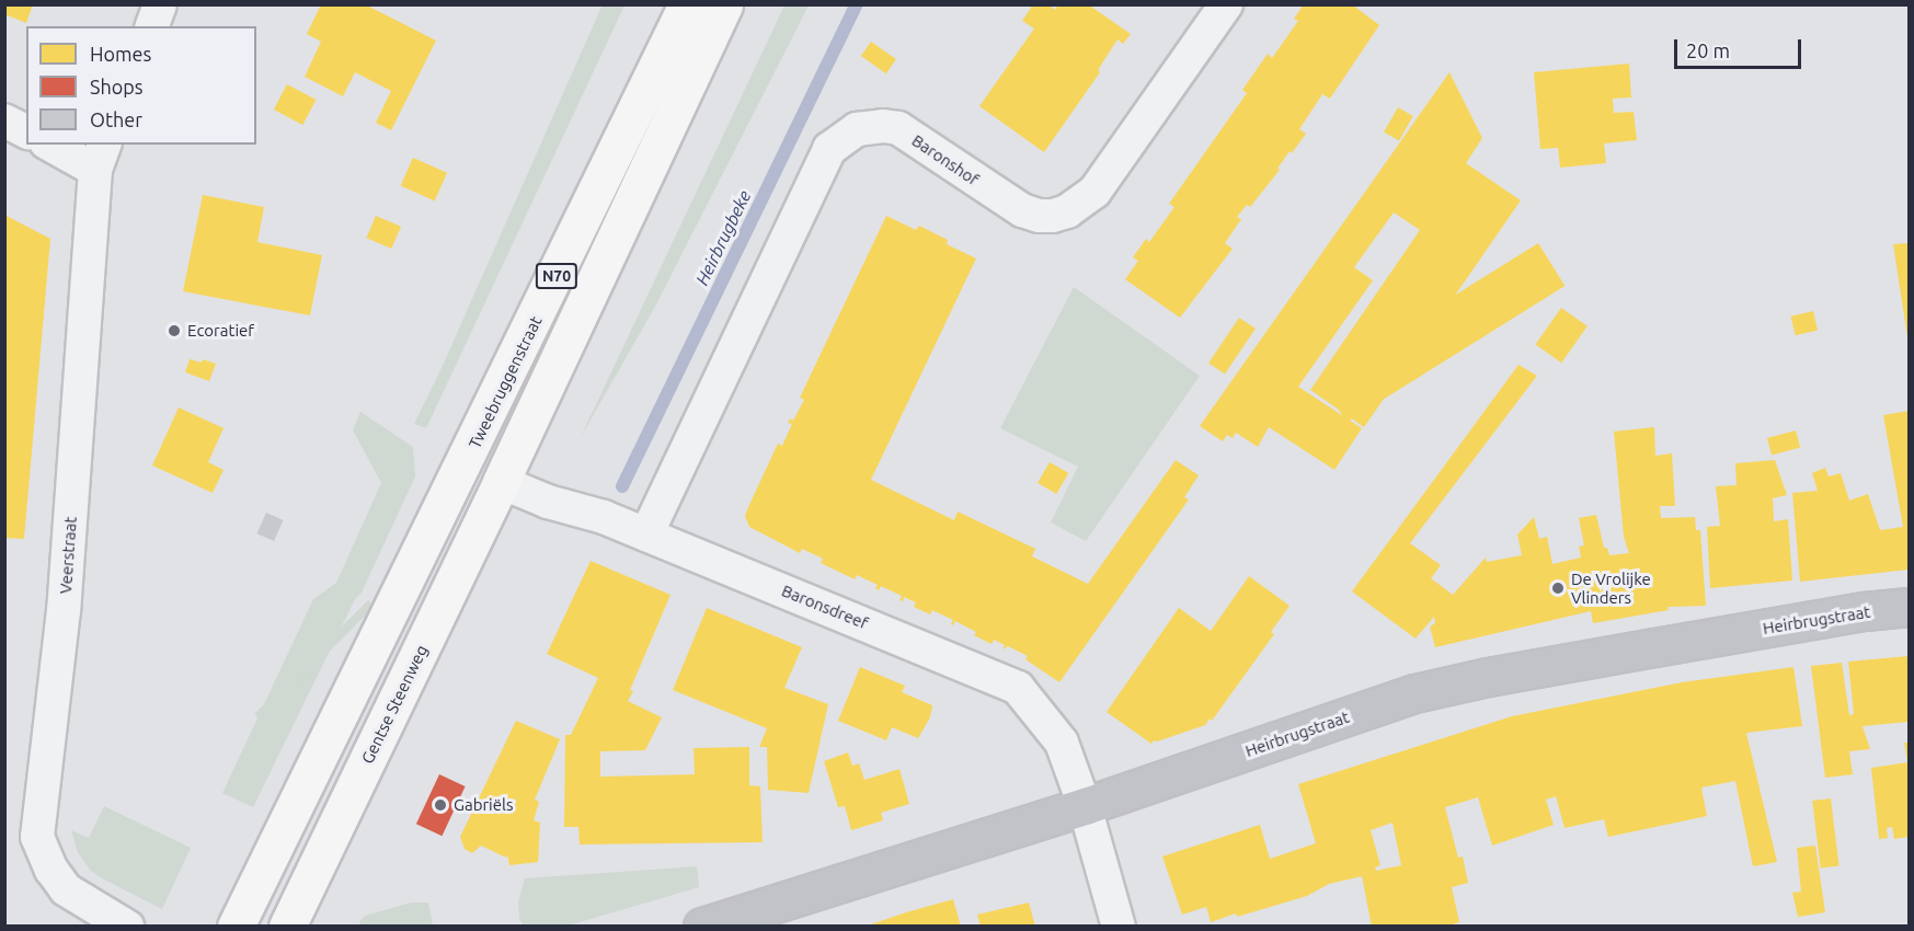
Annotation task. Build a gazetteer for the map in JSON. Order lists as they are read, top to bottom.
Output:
{
  "streets": {
    "main road": ["N70", "Tweebruggenstraat", "Gentse Steenweg"],
    "street": [
      "Baronshof",
      "Veerstraat",
      "Baronsdreef",
      "Heirbrugstraat"
    ]
  },
  "crossings": [
    ["Baronshof", "Baronsdreef"],
    ["N70", "Baronsdreef"],
    ["N70", "Gentse Steenweg"],
    ["Baronsdreef", "Heirbrugstraat"],
    ["Baronsdreef", "Gentse Steenweg"]
  ],
  "water": ["Heirbrugbeke"],
  "places": ["Ecoratief", "De Vrolijke Vlinders", "Gabriëls"],
  "legend": ["Homes", "Shops", "Other"],
  "scale_bar": "20 m"
}
